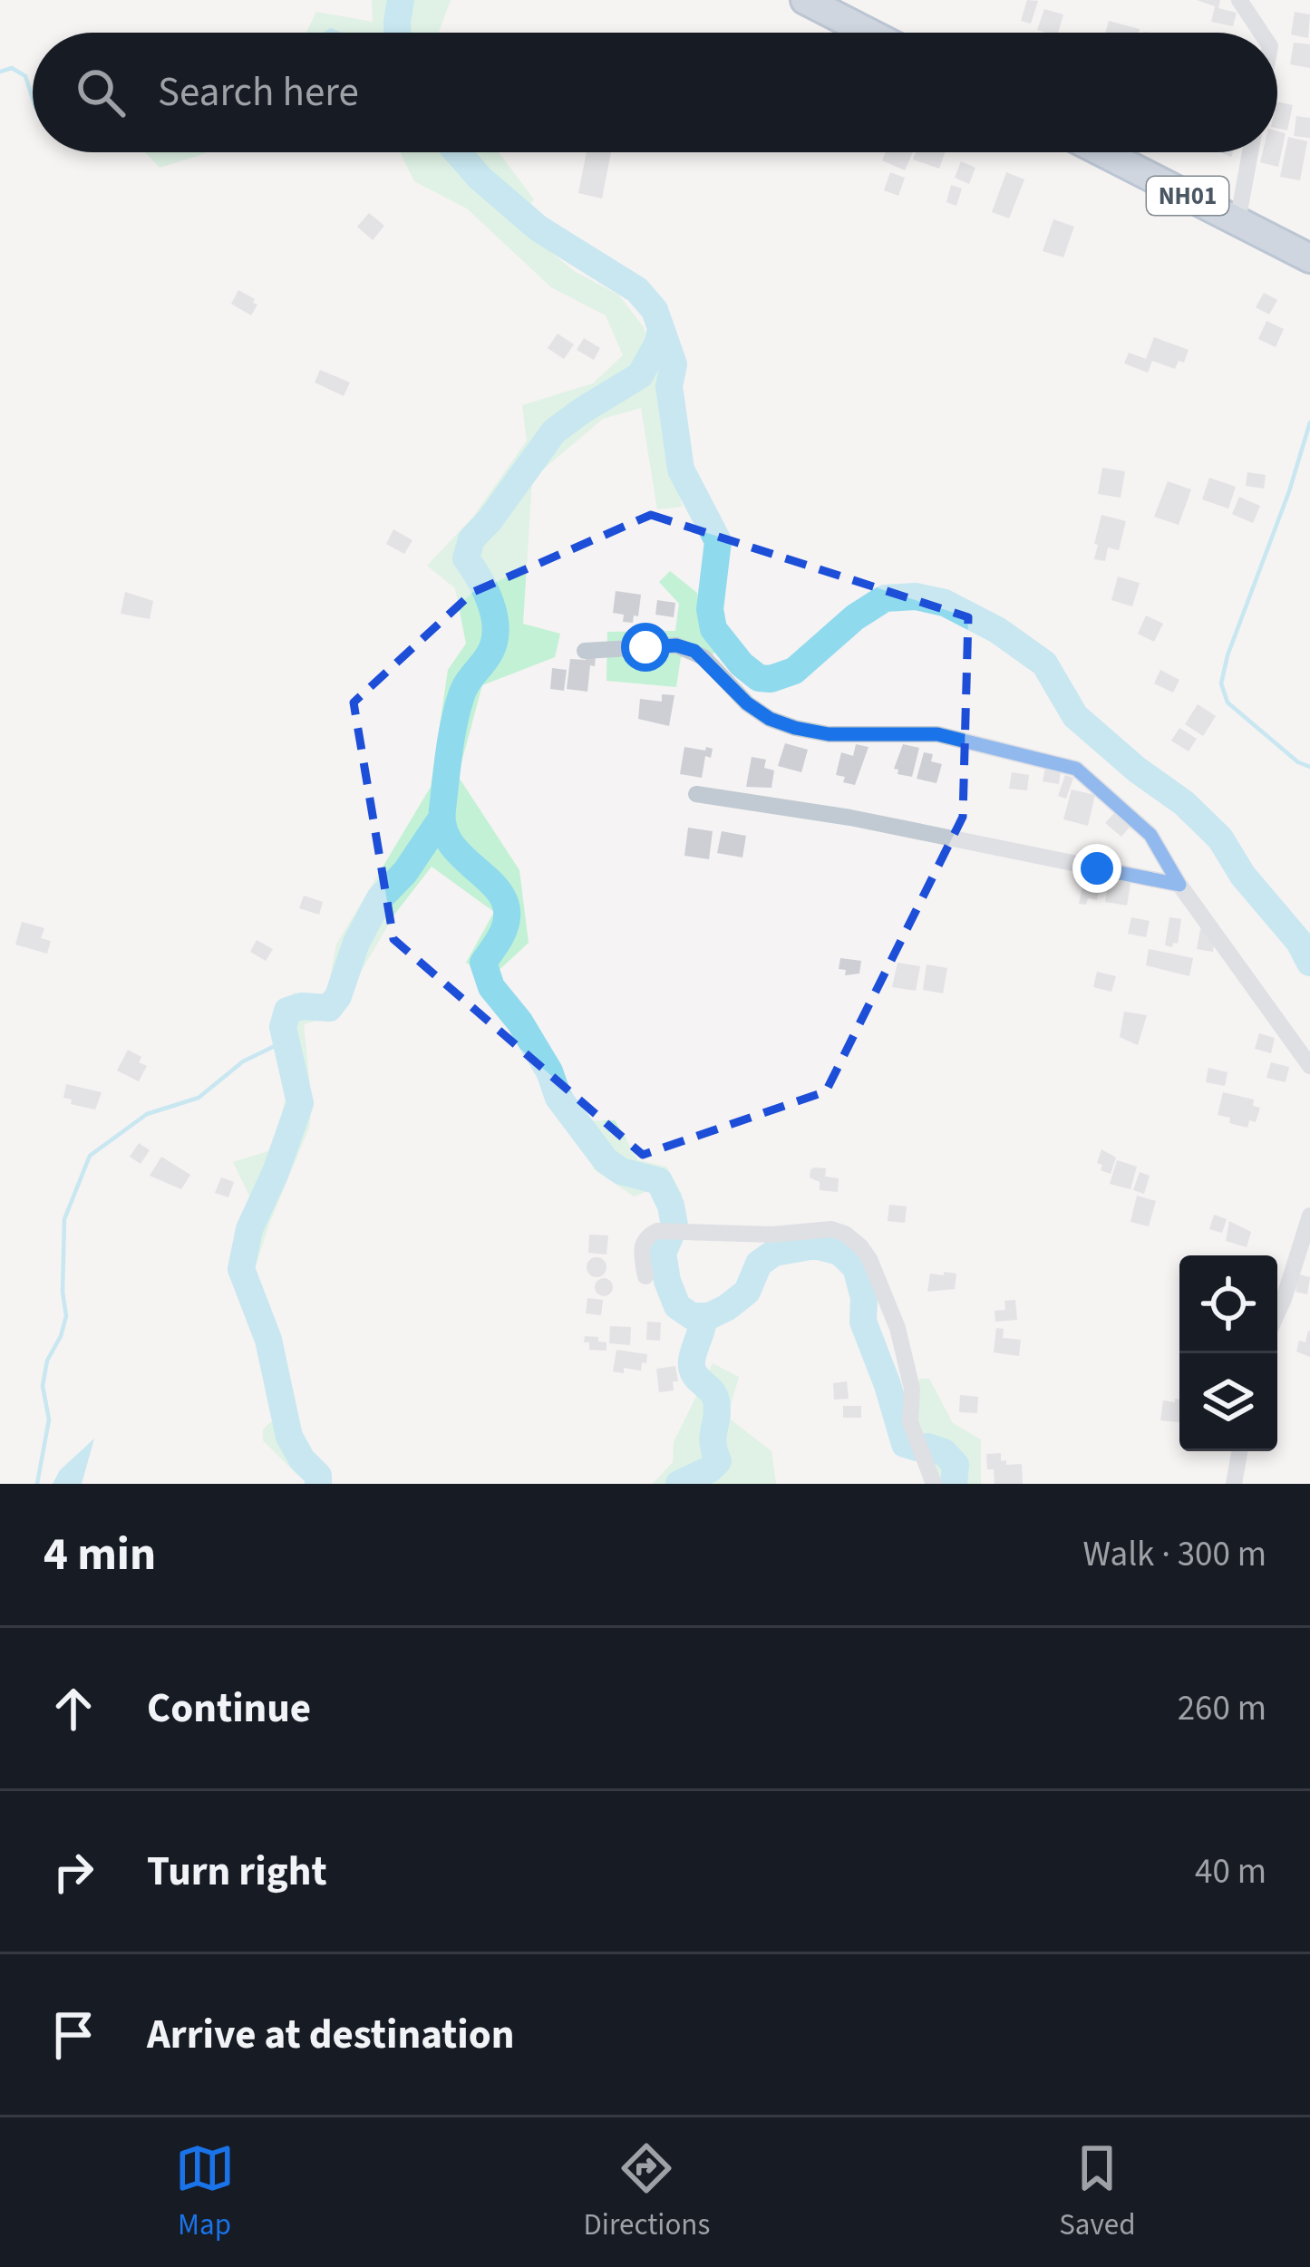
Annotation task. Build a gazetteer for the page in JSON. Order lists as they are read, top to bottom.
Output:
{
  "streets": {
    "highway": ["NH01"]
  },
  "page": {
    "search": "Search here",
    "heading": ["4 min", "Walk · 300 m"],
    "list": [
      ["Continue", "260 m"],
      ["Turn right", "40 m"],
      "Arrive at destination"
    ],
    "nav": ["Map", "Directions", "Saved"]
  }
}
